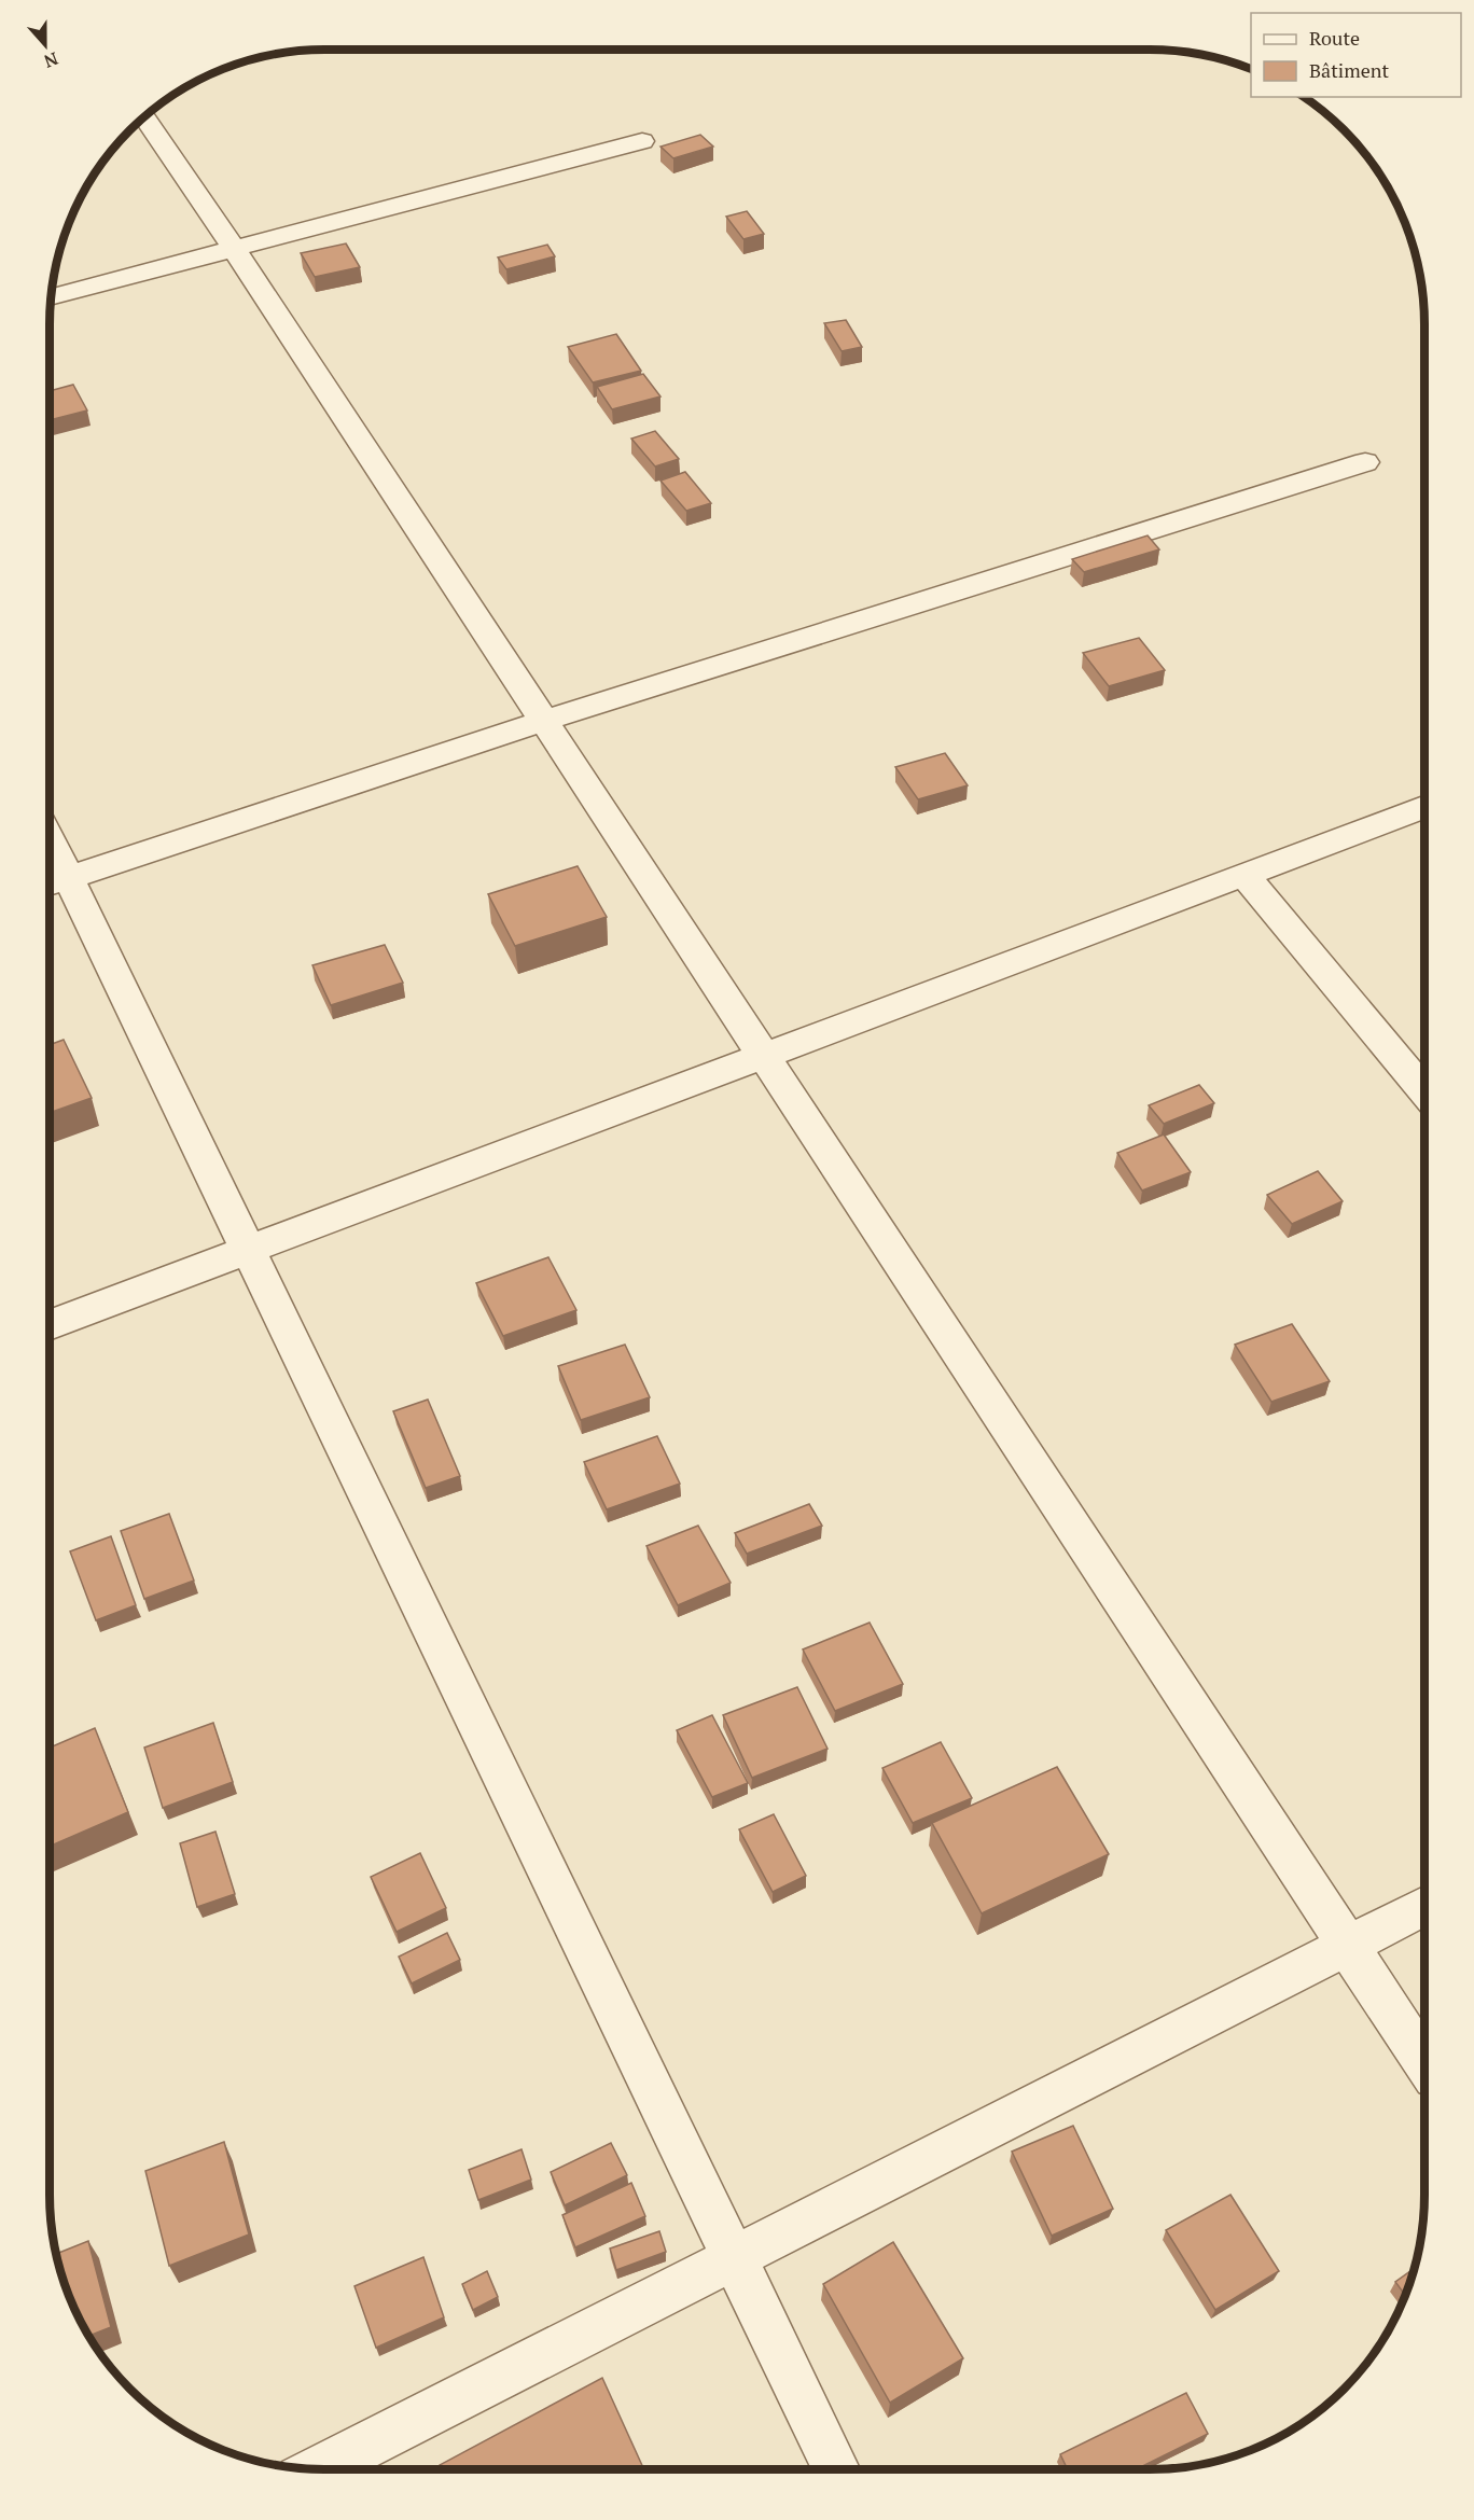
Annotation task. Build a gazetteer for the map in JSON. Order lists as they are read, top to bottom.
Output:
{
  "legend": ["Route", "Bâtiment"],
  "north": "bottom"
}
